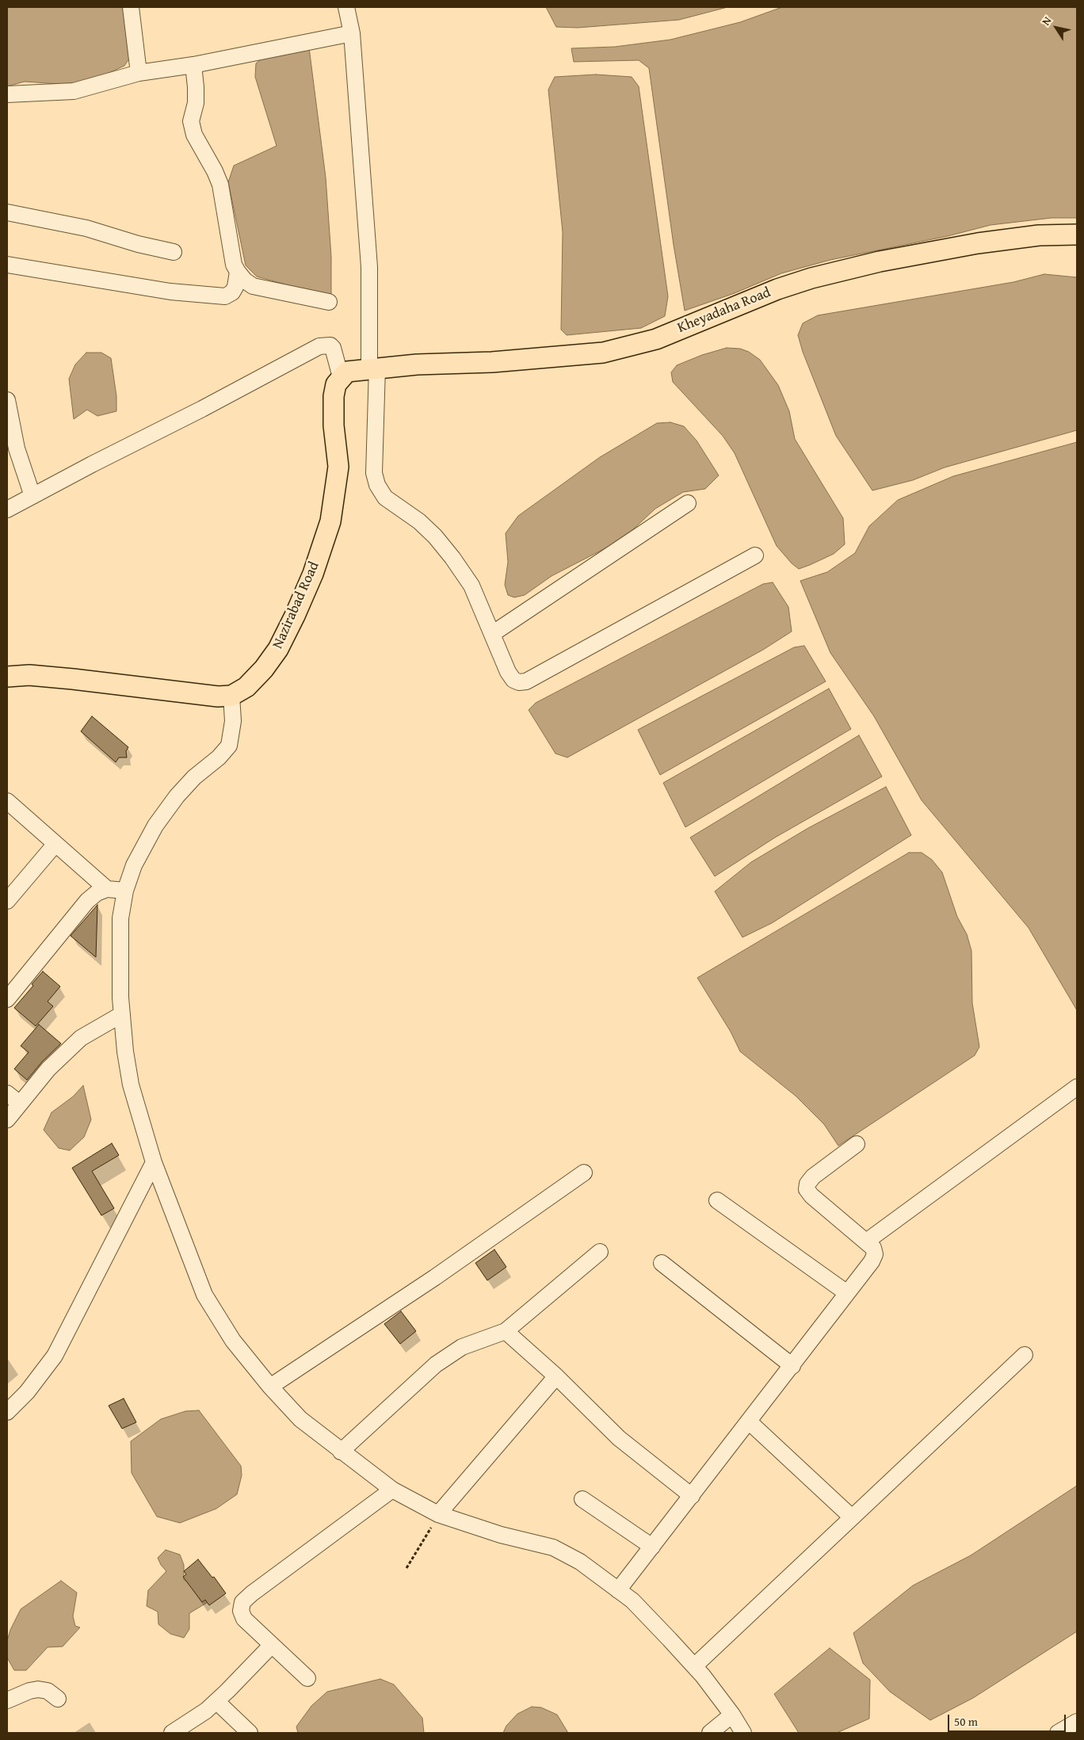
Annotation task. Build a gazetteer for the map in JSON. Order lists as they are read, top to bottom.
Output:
{
  "streets": {
    "main road": ["Kheyadaha Road", "Nazirabad Road"]
  },
  "crossings": [
    ["Kheyadaha Road", "Nazirabad Road"]
  ],
  "scale_bar": "50 m",
  "north": "top left"
}
